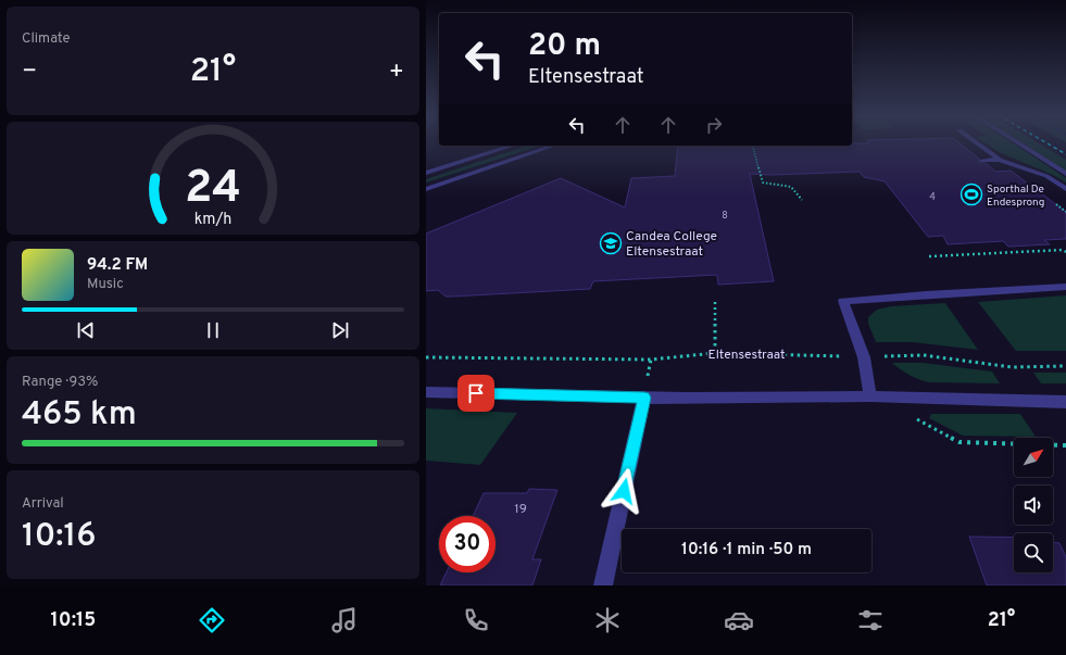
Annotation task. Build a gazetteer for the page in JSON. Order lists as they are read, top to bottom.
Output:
{
  "streets": {
    "path": ["Eltensestraat"]
  },
  "places": {
    "sports": ["Sporthal De Endesprong"],
    "school or university": ["Candea College Eltensestraat"]
  },
  "house_numbers": ["4", "8", "19"],
  "north": "top right",
  "page": {
    "tile": [
      "Climate",
      ["Range · 93%", "465 km"],
      ["Arrival", "10:16"]
    ],
    "turn": ["20 m", "Eltensestraat"],
    "heat": ["−", "21°", "+"],
    "song": ["94.2 FM", "Music"],
    "limit": "30",
    "trip": "10:16 · 1 min · 50 m",
    "tabs": ["10:15", "21°"],
    "gauge": ["24", "km/h"]
  }
}
